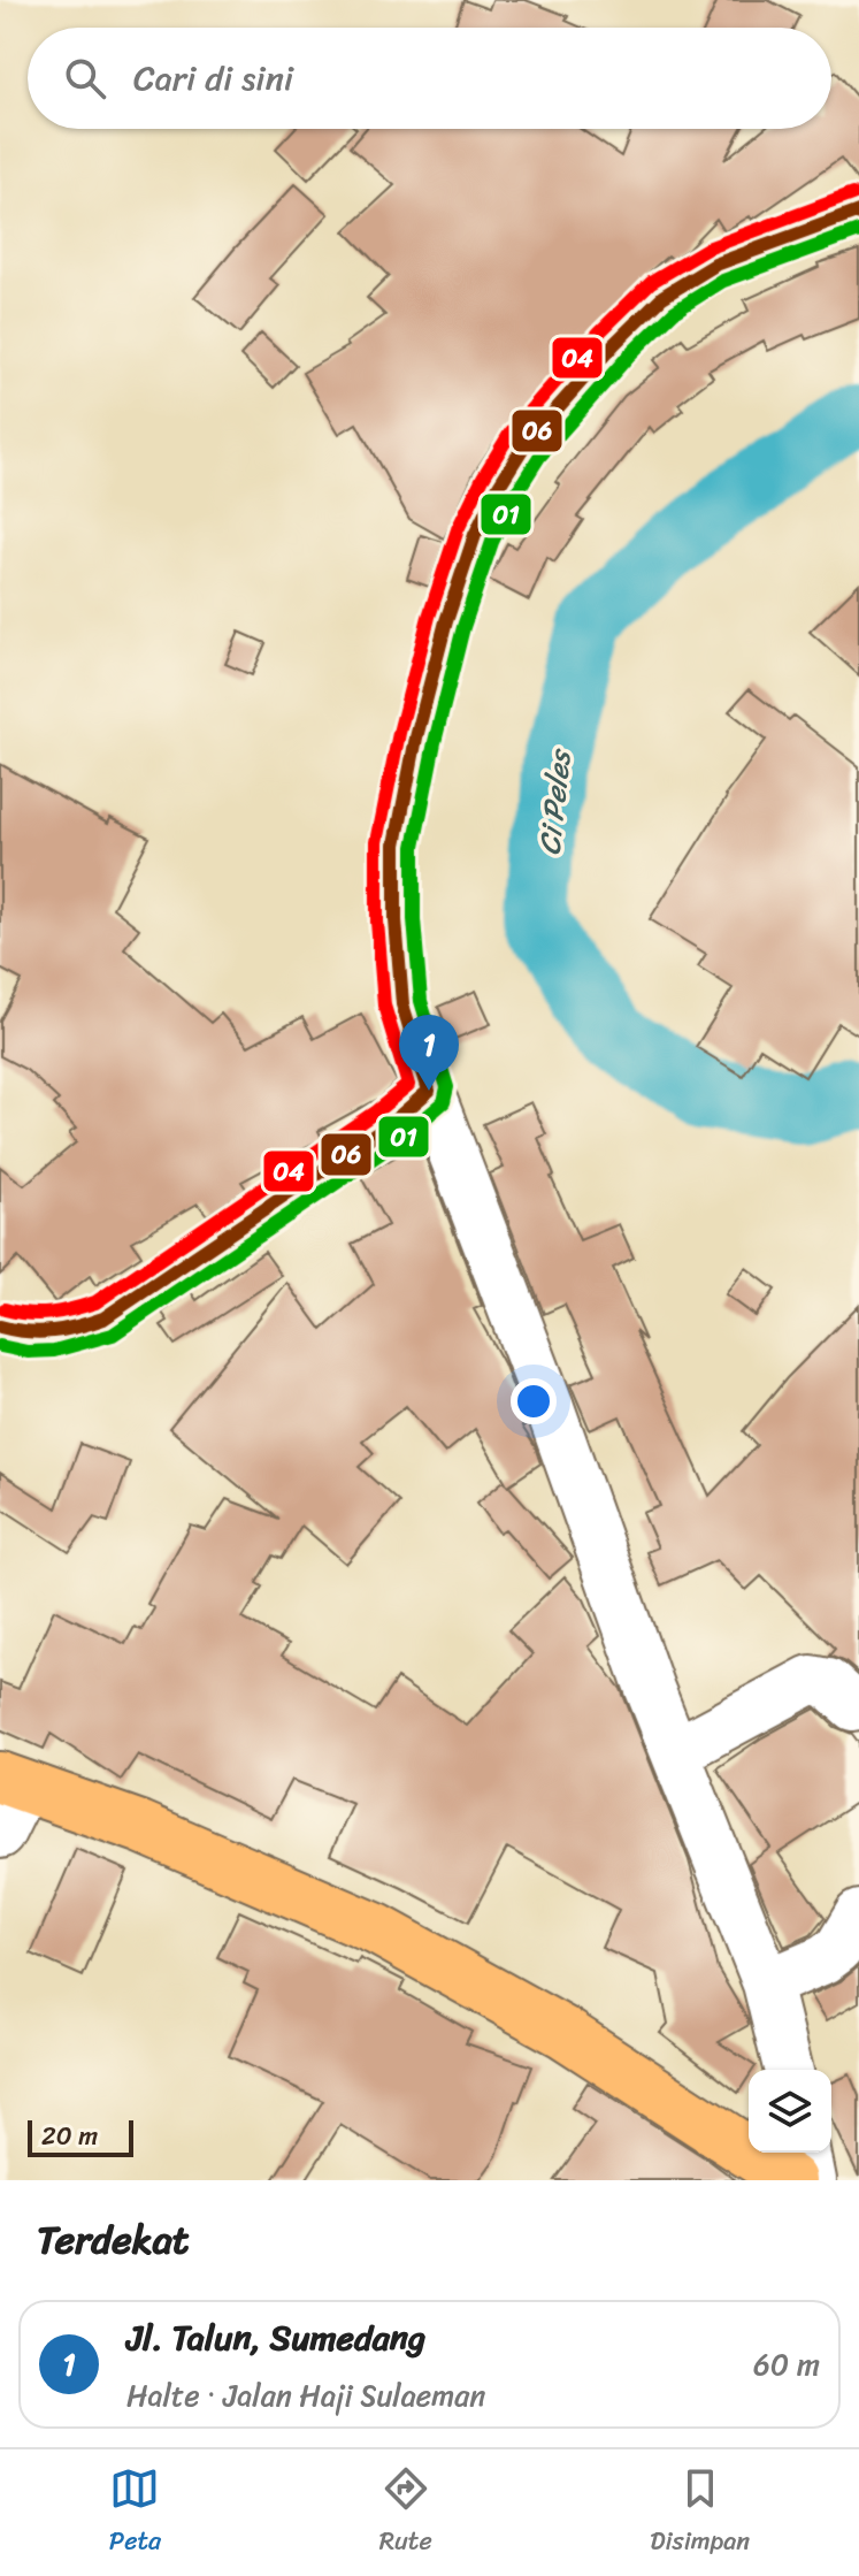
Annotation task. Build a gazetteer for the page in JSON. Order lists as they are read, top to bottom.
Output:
{
  "water": ["Ci Peles"],
  "lines": ["transit line 04", "transit line 06", "transit line 01"],
  "scale_bar": "20 m",
  "page": {
    "search": "Cari di sini",
    "pins": "1",
    "scale": "20 m",
    "heading": "Terdekat",
    "list": [
      {
        "mark": "1",
        "name": "Jl. Talun, Sumedang",
        "note": "Halte · Jalan Haji Sulaeman",
        "value": "60 m"
      }
    ],
    "nav": ["Peta", "Rute", "Disimpan"]
  }
}
